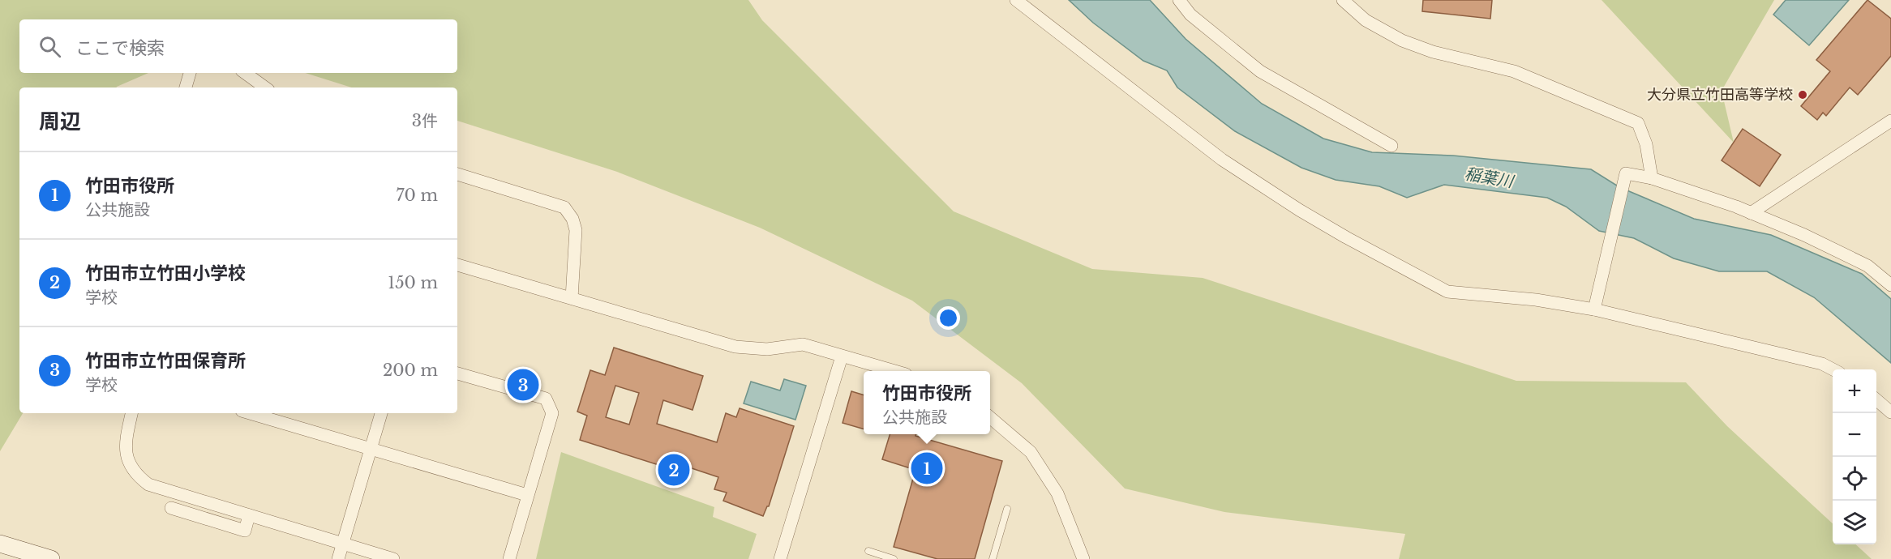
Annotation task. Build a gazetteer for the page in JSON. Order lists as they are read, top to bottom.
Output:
{
  "water": ["稲葉川"],
  "places": ["大分県立竹田高等学校"],
  "page": {
    "search": "ここで検索",
    "heading": ["周辺", "3件"],
    "list": [
      {
        "mark": "1",
        "name": "竹田市役所",
        "note": "公共施設",
        "value": "70 m"
      },
      {
        "mark": "2",
        "name": "竹田市立竹田小学校",
        "note": "学校",
        "value": "150 m"
      },
      {
        "mark": "3",
        "name": "竹田市立竹田保育所",
        "note": "学校",
        "value": "200 m"
      }
    ],
    "pins": ["3", "1", "2"],
    "map_buttons": ["+", "−"],
    "popup": ["竹田市役所", "公共施設"]
  }
}
